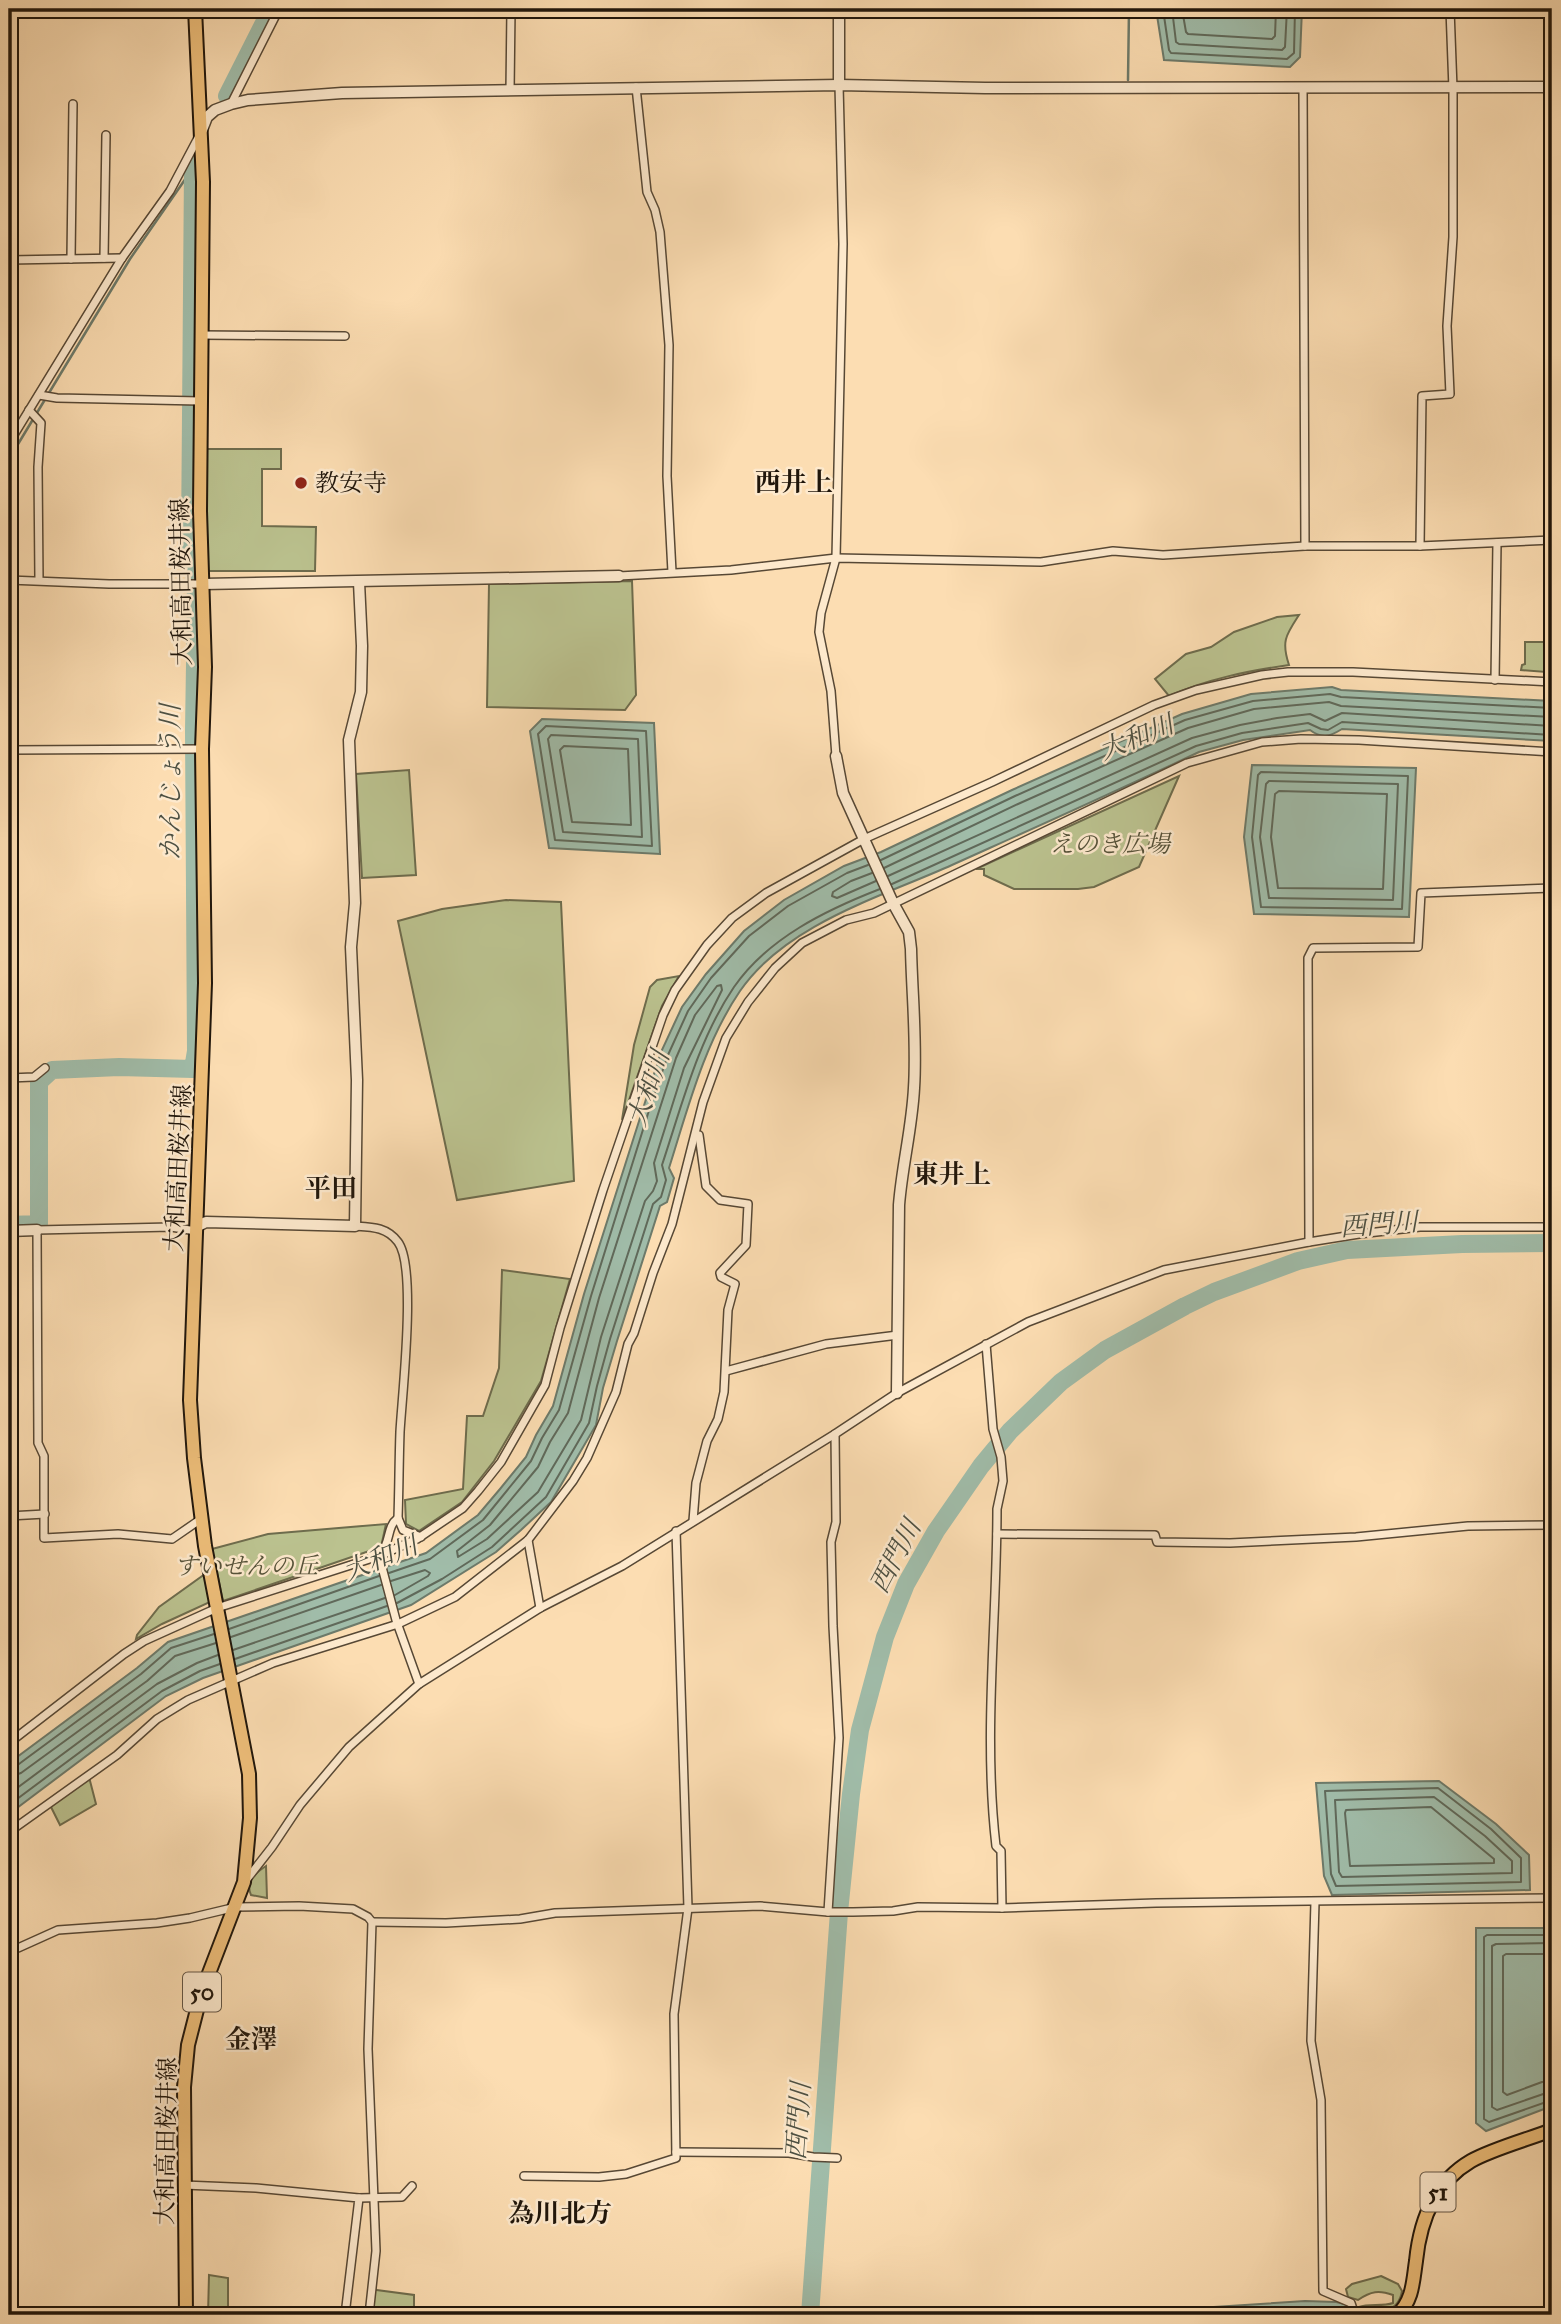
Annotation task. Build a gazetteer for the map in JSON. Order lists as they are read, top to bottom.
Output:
{
  "streets": {
    "main road": ["大和高田桜井線", "50", "51"]
  },
  "districts": [
    "西井上",
    "東井上",
    "平田",
    "金澤",
    "為川北方"
  ],
  "water": ["大和川", "かんじょう川", "西門川"],
  "parks": ["えのき広場", "すいせんの丘"],
  "places": ["教安寺"]
}
